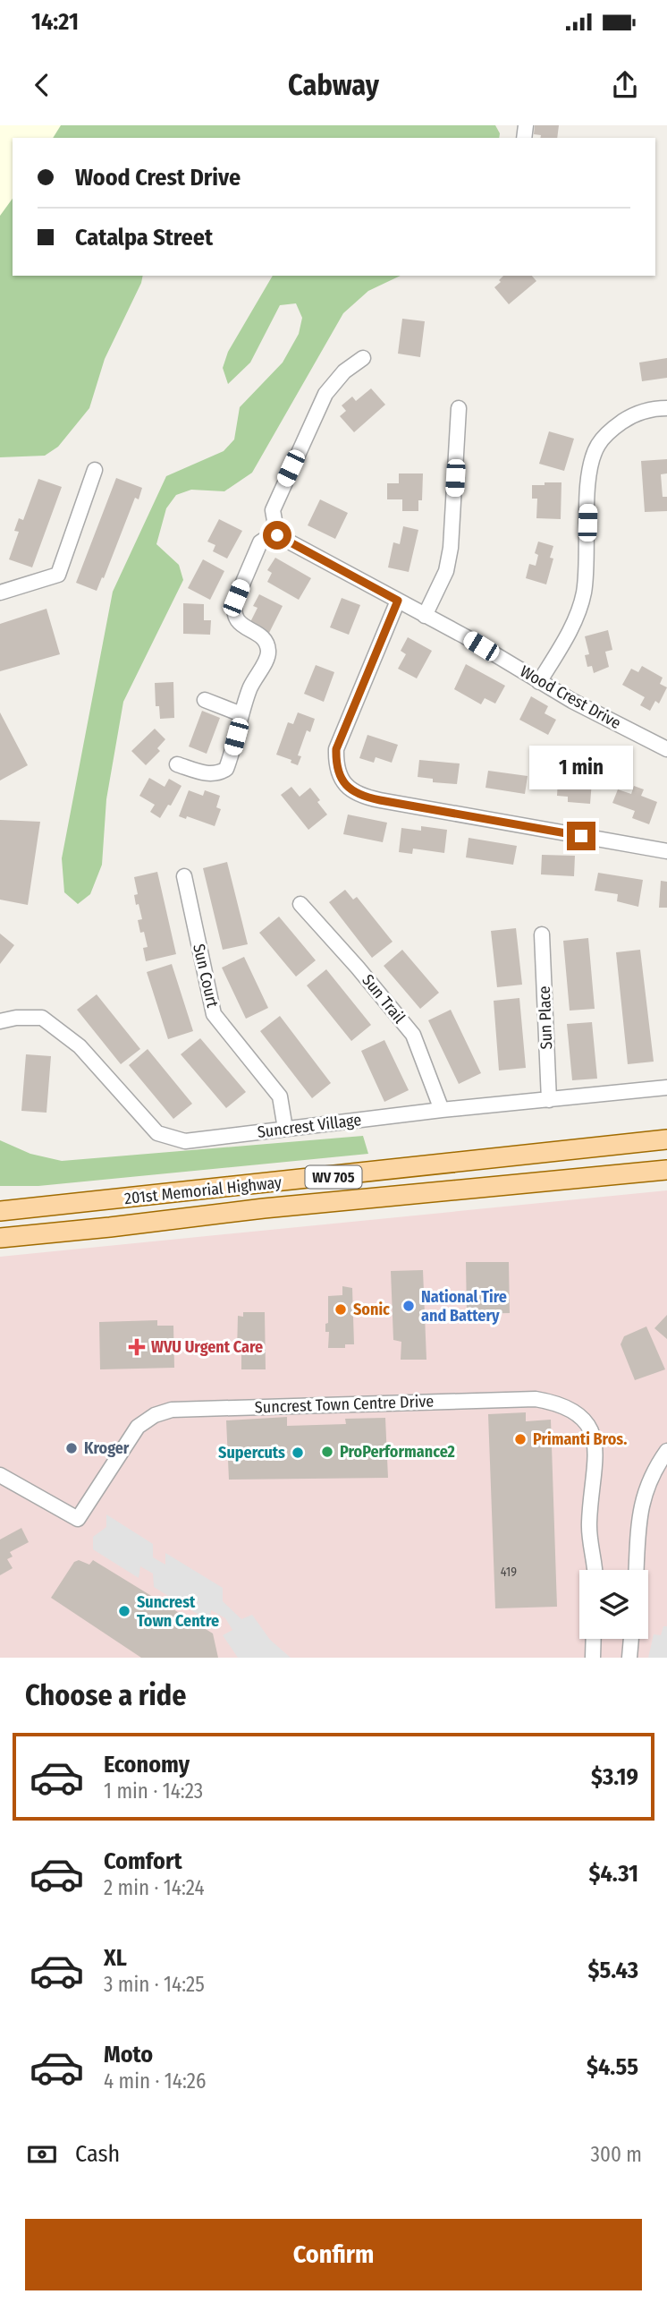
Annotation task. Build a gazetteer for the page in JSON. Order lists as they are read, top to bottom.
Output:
{
  "streets": {
    "main road": ["WV 705", "201st Memorial Highway"],
    "street": [
      "Wood Crest Drive",
      "Sun Court",
      "Sun Trail",
      "Sun Place",
      "Suncrest Village",
      "Suncrest Town Centre Drive"
    ]
  },
  "crossings": [
    ["Sun Court", "Suncrest Village"],
    ["Sun Trail", "Suncrest Village"],
    ["Sun Place", "Suncrest Village"]
  ],
  "places": {
    "other": [
      "National Tire and Battery",
      "Sonic",
      "Primanti Bros.",
      "Kroger",
      "ProPerformance2",
      "Supercuts",
      "Suncrest Town Centre"
    ],
    "health": ["WVU Urgent Care"]
  },
  "house_numbers": ["419"],
  "page": {
    "status": "14:21",
    "header": "Cabway",
    "banner": ["Wood Crest Drive", "Catalpa Street"],
    "bubble": "1 min",
    "heading": "Choose a ride",
    "list": [
      {
        "name": "Economy",
        "note": "1 min · 14:23",
        "value": "$3.19"
      },
      {
        "name": "Comfort",
        "note": "2 min · 14:24",
        "value": "$4.31"
      },
      {
        "name": "XL",
        "note": "3 min · 14:25",
        "value": "$5.43"
      },
      {
        "name": "Moto",
        "note": "4 min · 14:26",
        "value": "$4.55"
      }
    ],
    "pay": ["Cash", "300 m"],
    "buttons": "Confirm"
  }
}
